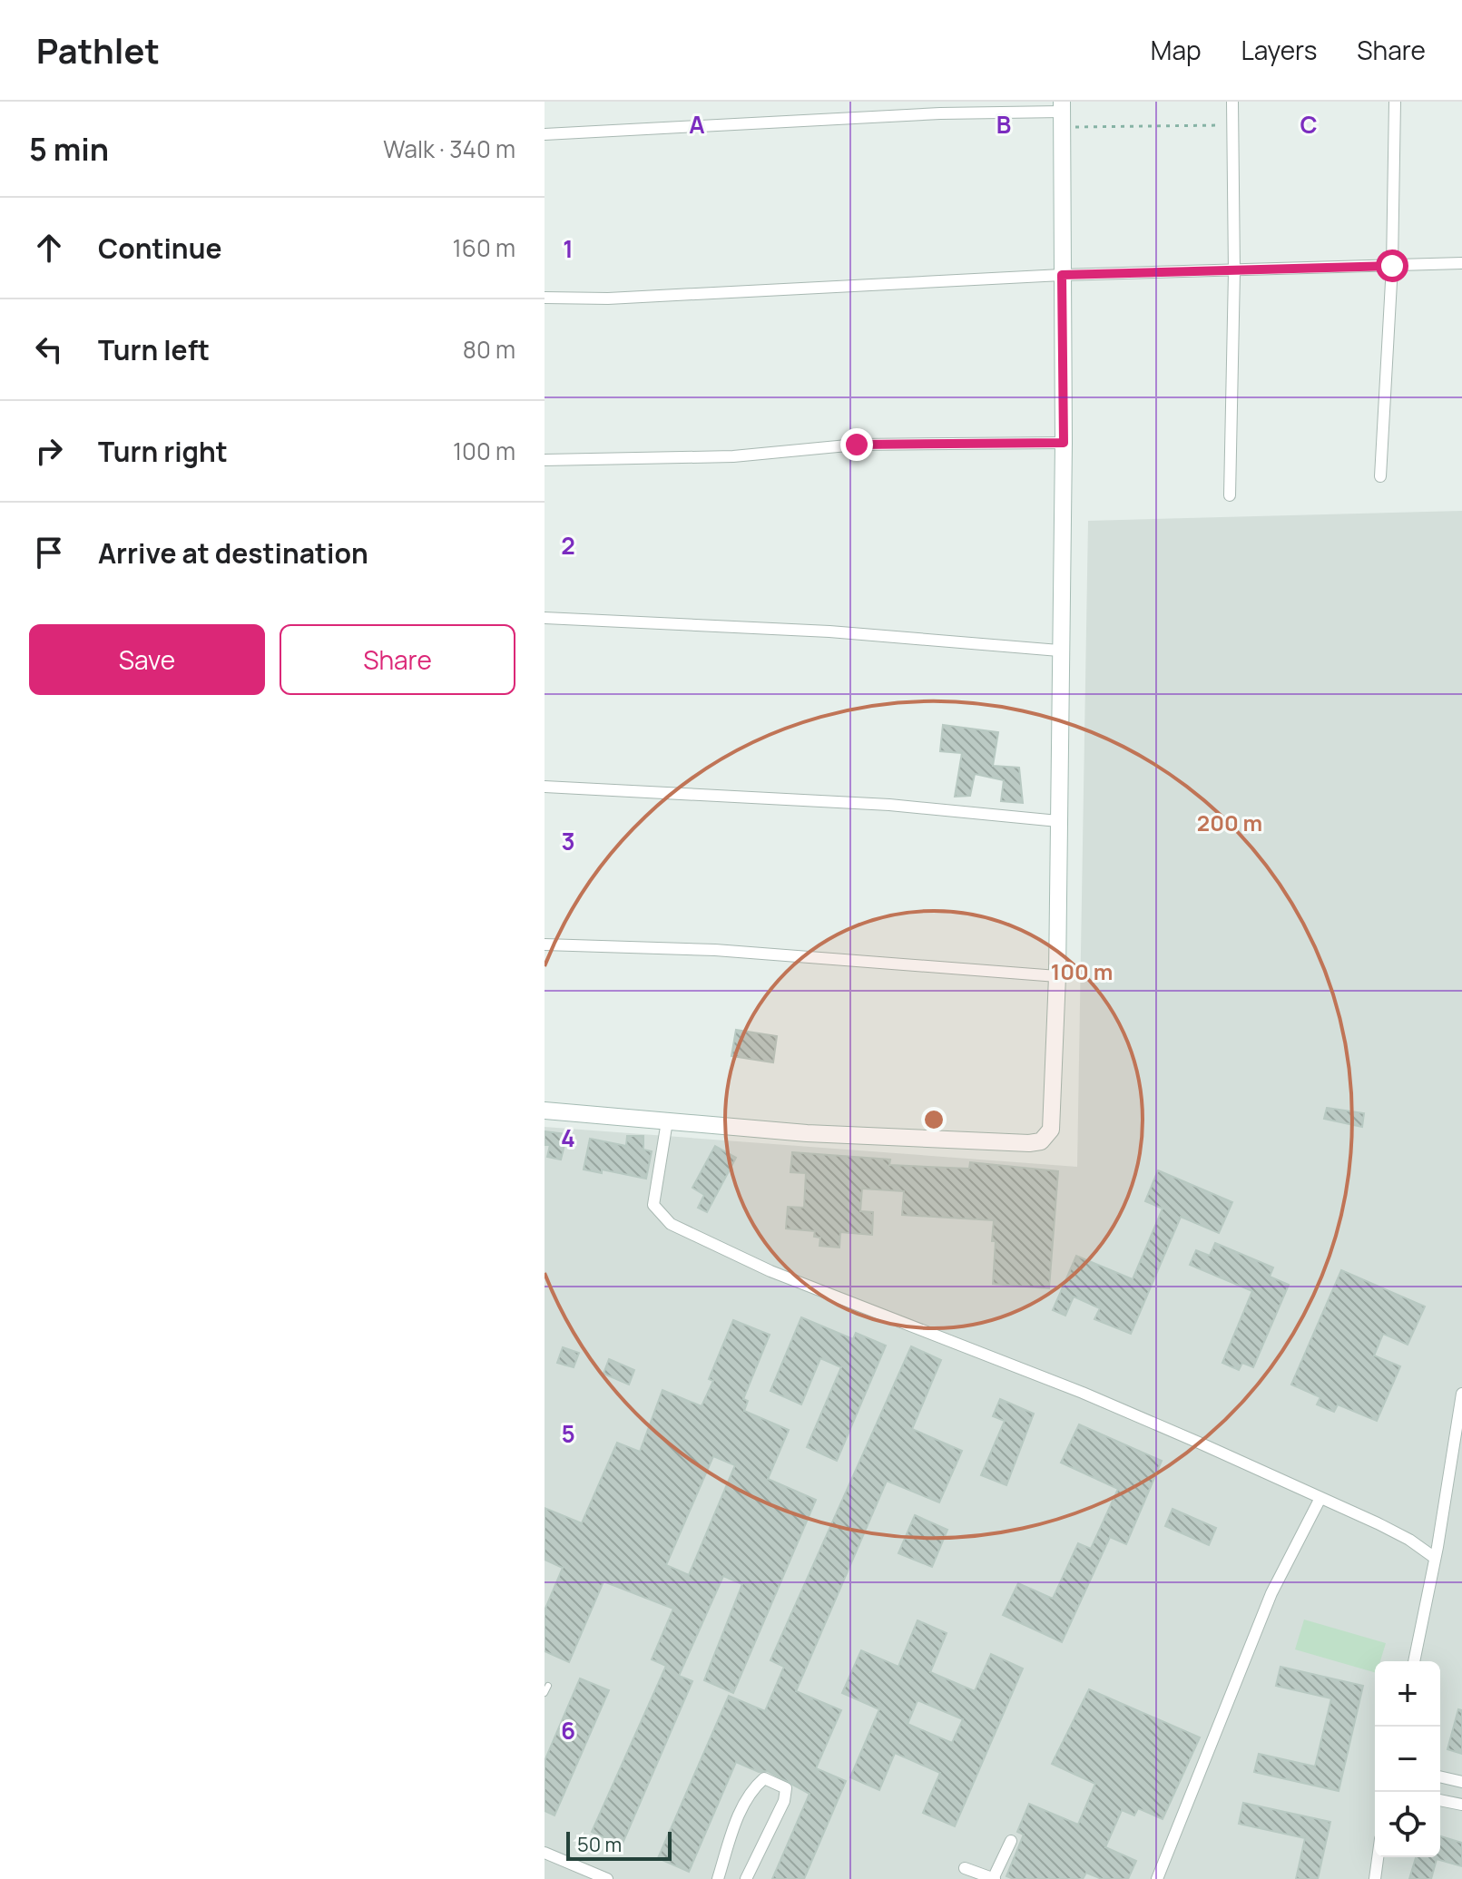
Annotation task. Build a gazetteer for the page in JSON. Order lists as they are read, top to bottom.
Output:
{
  "scale_bar": "50 m",
  "page": {
    "header": "Pathlet",
    "nav": ["Map", "Layers", "Share"],
    "heading": ["5 min", "Walk · 340 m"],
    "list": [
      ["Continue", "160 m"],
      ["Turn left", "80 m"],
      ["Turn right", "100 m"],
      "Arrive at destination"
    ],
    "buttons": ["Save", "Share"],
    "map_buttons": ["+", "−"],
    "scale": "50 m"
  },
  "grid": {
    "columns": ["A", "B", "C"],
    "rows": [
      "1",
      "2",
      "3",
      "4",
      "5",
      "6"
    ]
  },
  "rings": ["200 m", "100 m"]
}
